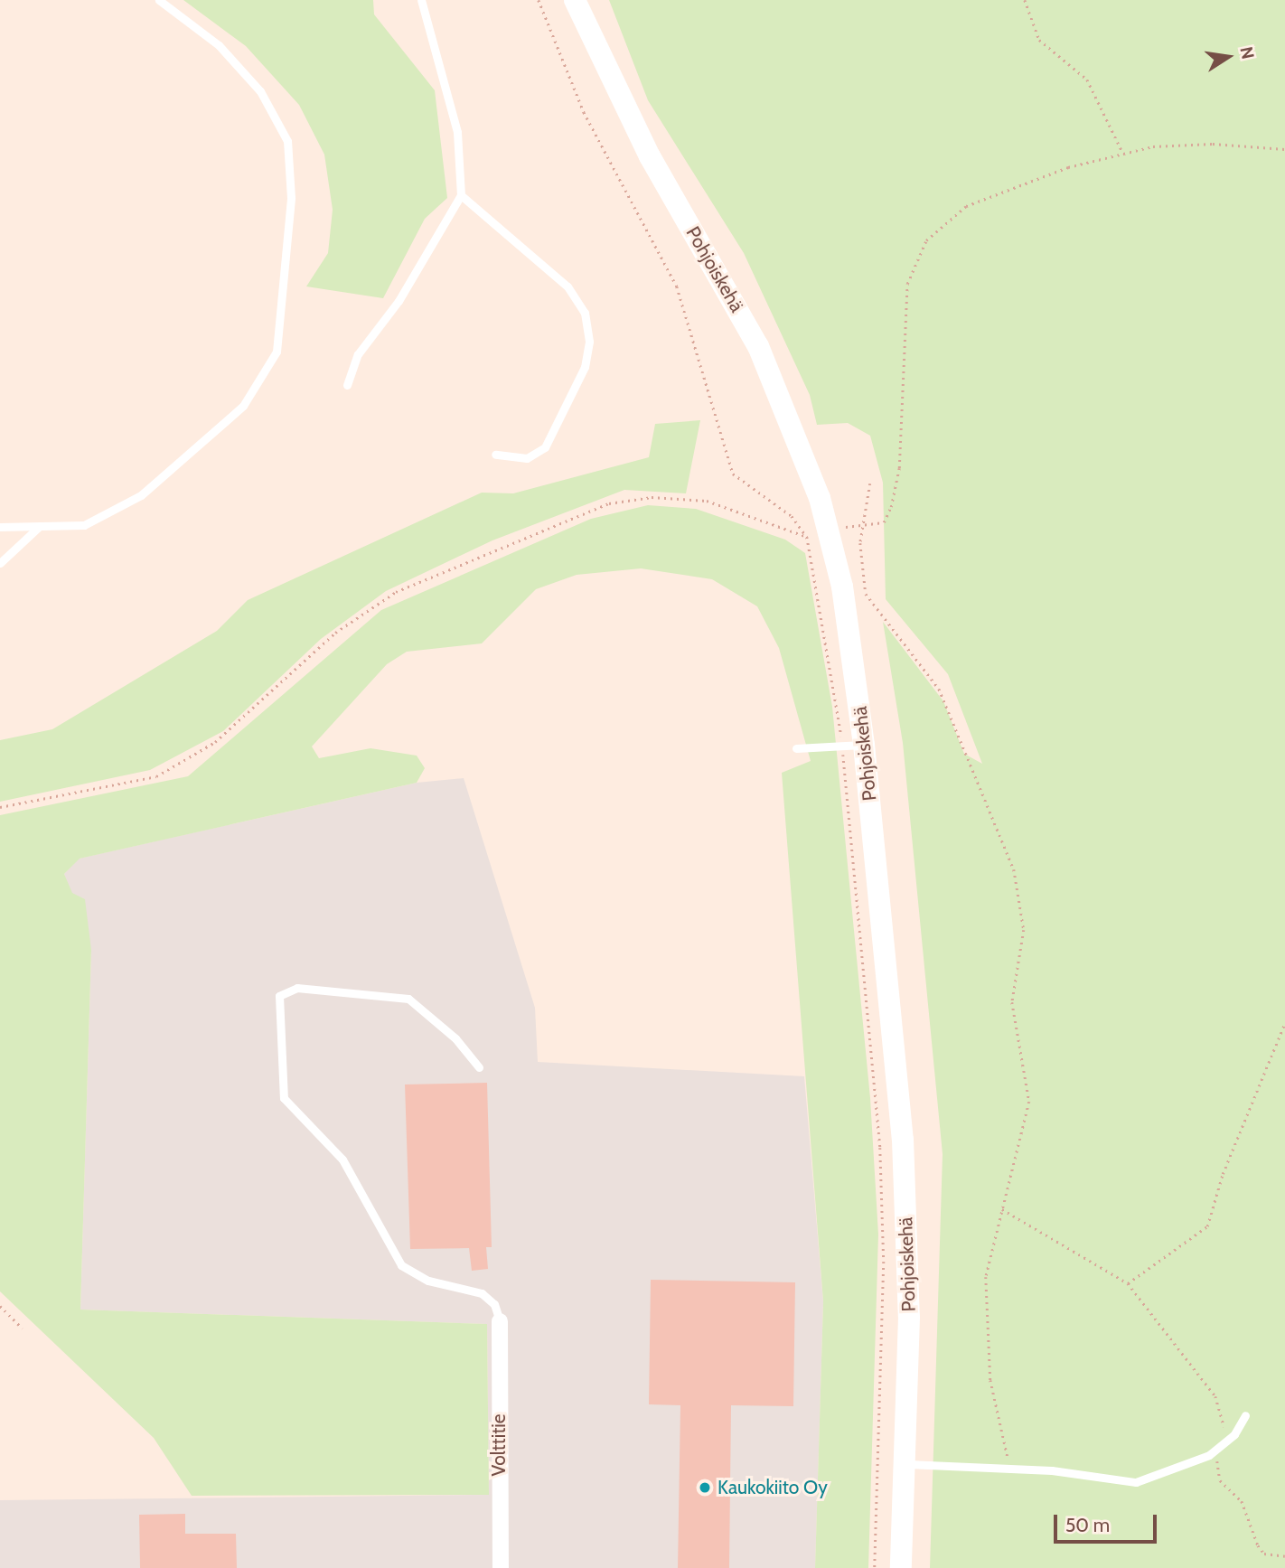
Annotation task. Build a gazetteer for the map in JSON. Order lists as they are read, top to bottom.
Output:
{
  "streets": {
    "main road": ["Pohjoiskehä"],
    "street": ["Volttitie"]
  },
  "places": ["Kaukokiito Oy"],
  "scale_bar": "50 m",
  "north": "right"
}
